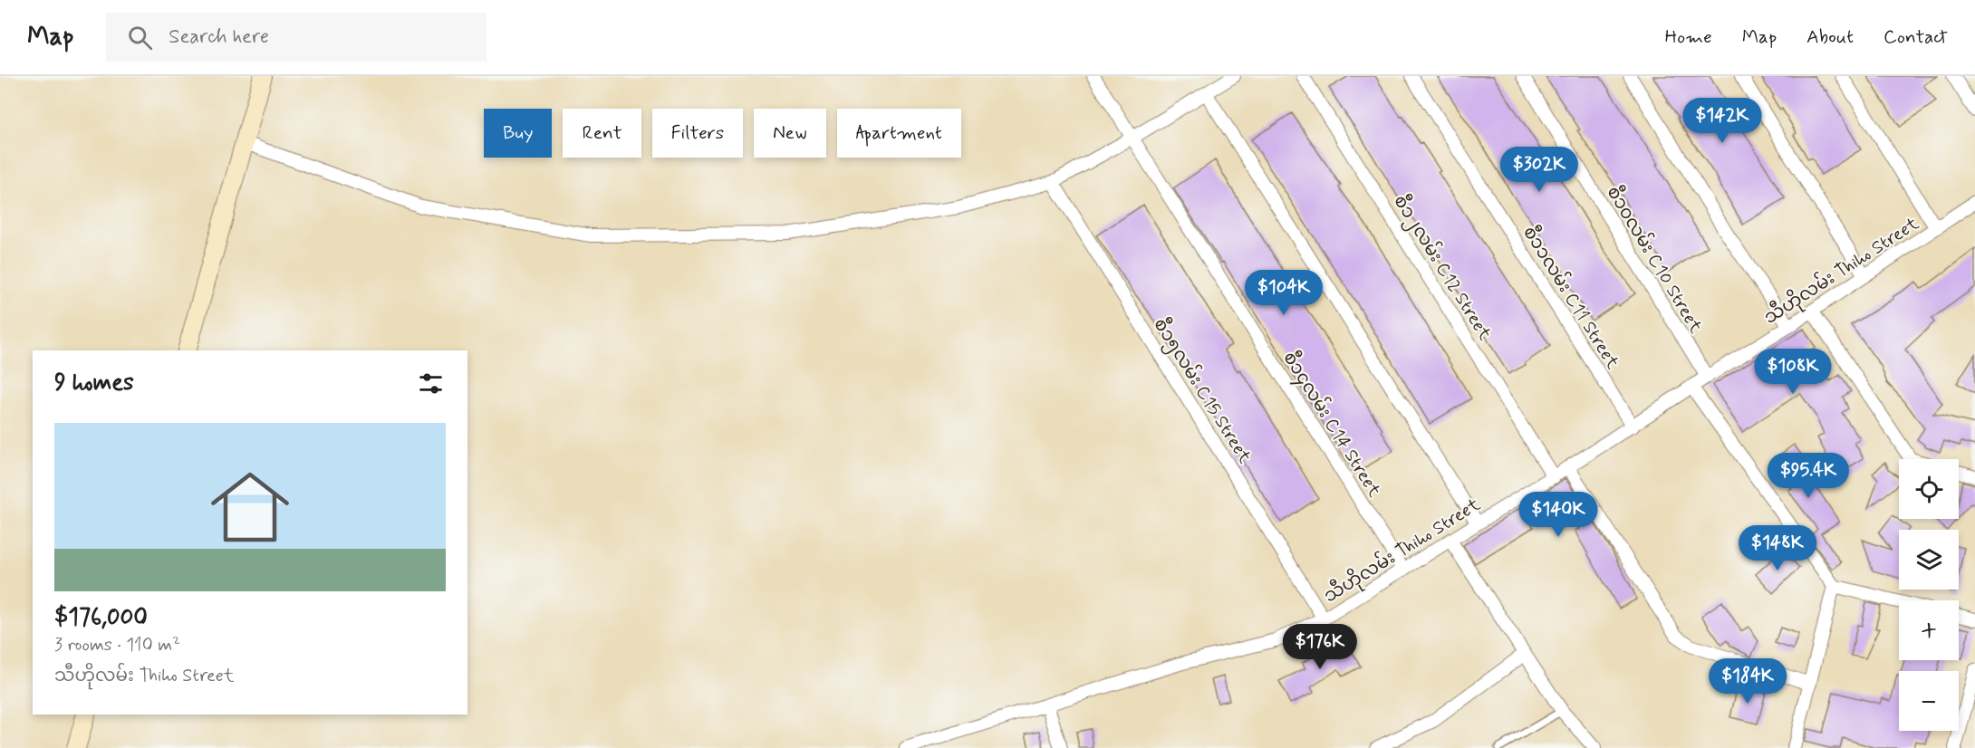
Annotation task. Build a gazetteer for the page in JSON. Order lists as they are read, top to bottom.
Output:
{
  "streets": {
    "street": [
      "စီ၁၀လမ်း C10 Street",
      "စီ၁၂လမ်း C12 Street",
      "သီဟိုလမ်း Thiho Street",
      "စီ၁၁လမ်း C11 Street",
      "စီ၁၅လမ်း C15 Street",
      "စီ၁၄လမ်း C14 Street"
    ]
  },
  "crossings": [
    ["စီ၁၀လမ်း C10 Street", "သီဟိုလမ်း Thiho Street"],
    ["စီ၁၂လမ်း C12 Street", "သီဟိုလမ်း Thiho Street"],
    ["သီဟိုလမ်း Thiho Street", "စီ၁၁လမ်း C11 Street"],
    ["သီဟိုလမ်း Thiho Street", "စီ၁၅လမ်း C15 Street"],
    ["သီဟိုလမ်း Thiho Street", "စီ၁၄လမ်း C14 Street"]
  ],
  "page": {
    "header": "Map",
    "search": "Search here",
    "nav": [
      "Home",
      "Map",
      "About",
      "Contact"
    ],
    "price": [
      "$142K",
      "$302K",
      "$104K",
      "$108K",
      "$95.4K",
      "$140K",
      "$148K",
      "$176K",
      "$184K"
    ],
    "chip": [
      "Buy",
      "Rent",
      "Filters",
      "New",
      "Apartment"
    ],
    "heading": "9 homes",
    "list": [
      {
        "name": "$176,000",
        "note": "3 rooms · 110 m² · သီဟိုလမ်း Thiho Street"
      }
    ],
    "map_buttons": ["+", "−"]
  }
}
